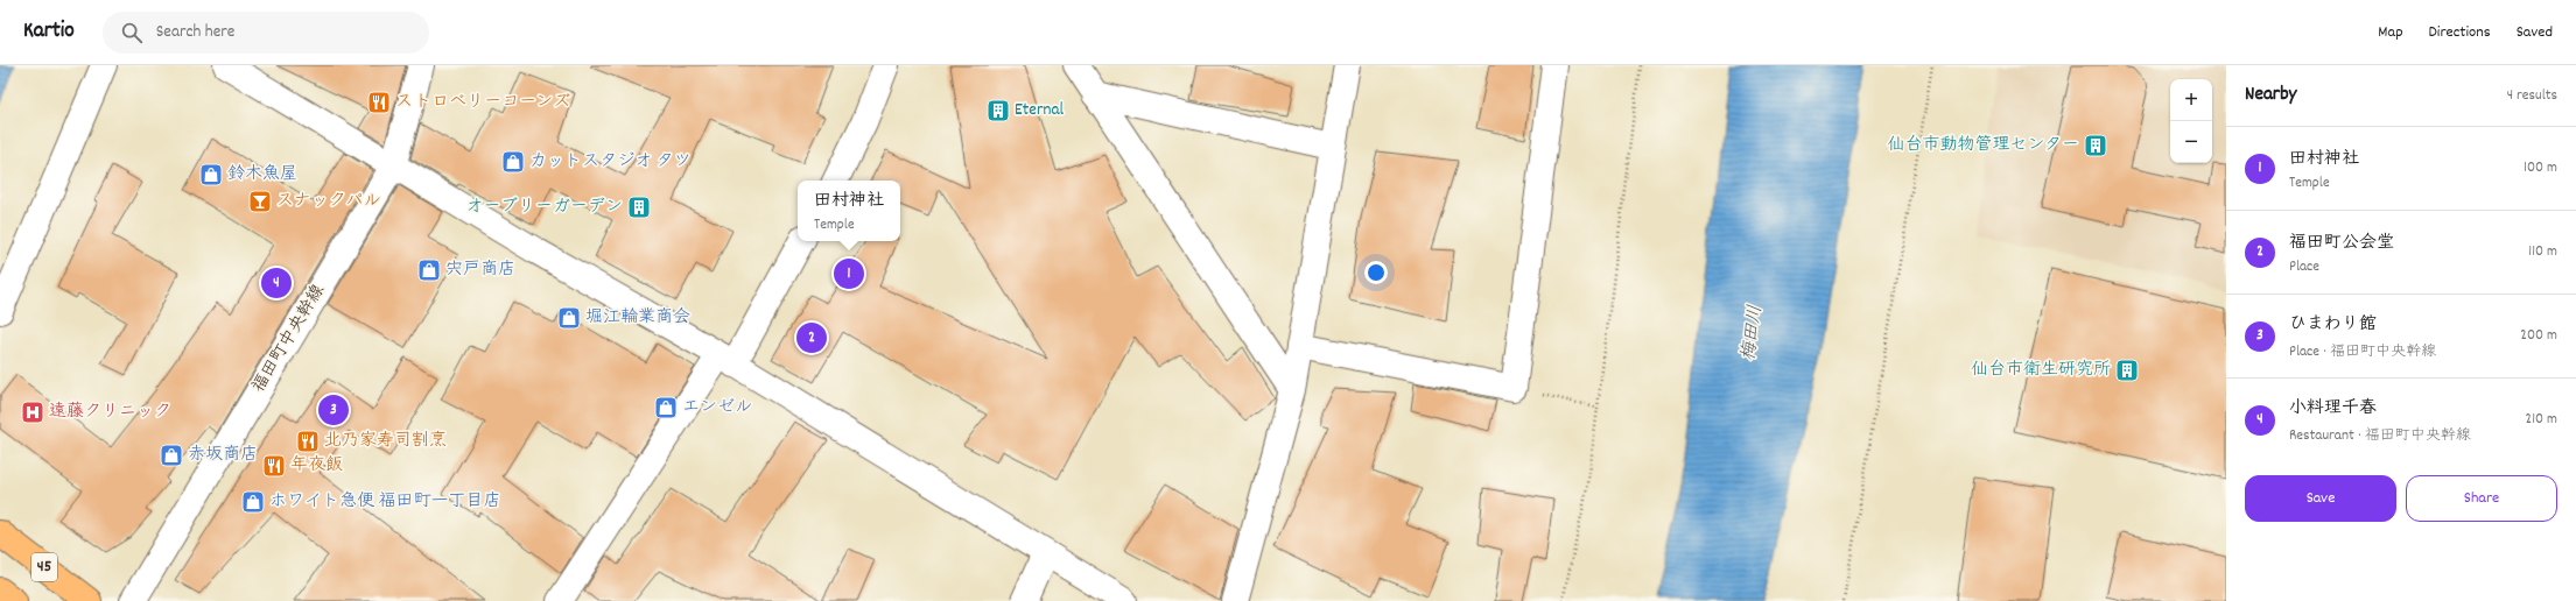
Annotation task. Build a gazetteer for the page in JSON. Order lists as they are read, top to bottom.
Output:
{
  "streets": {
    "highway": ["45"],
    "street": ["福田町中央幹線"]
  },
  "water": ["梅田川"],
  "places": {
    "restaurant": ["ストロベリーコーンズ", "北乃家寿司割烹", "年夜飯"],
    "building": [
      "Eternal",
      "仙台市動物管理センター",
      "オーブリーガーデン",
      "仙台市衛生研究所"
    ],
    "shop": [
      "カットスタジオ タツ",
      "鈴木魚屋",
      "宍戸商店",
      "堀江輪業商会",
      "エンゼル",
      "赤坂商店",
      "ホワイト急便 福田町一丁目店"
    ],
    "bar": ["スナックパル"],
    "hospital": ["遠藤クリニック"]
  },
  "page": {
    "header": "Kartio",
    "search": "Search here",
    "nav": ["Map", "Directions", "Saved"],
    "heading": ["Nearby", "4 results"],
    "map_buttons": ["+", "−"],
    "list": [
      {
        "mark": "1",
        "name": "田村神社",
        "note": "Temple",
        "value": "100 m"
      },
      {
        "mark": "2",
        "name": "福田町公会堂",
        "note": "Place",
        "value": "110 m"
      },
      {
        "mark": "3",
        "name": "ひまわり館",
        "note": "Place · 福田町中央幹線",
        "value": "200 m"
      },
      {
        "mark": "4",
        "name": "小料理千春",
        "note": "Restaurant · 福田町中央幹線",
        "value": "210 m"
      }
    ],
    "popup": ["田村神社", "Temple"],
    "pins": [
      "1",
      "4",
      "2",
      "3"
    ],
    "buttons": ["Save", "Share"]
  }
}
